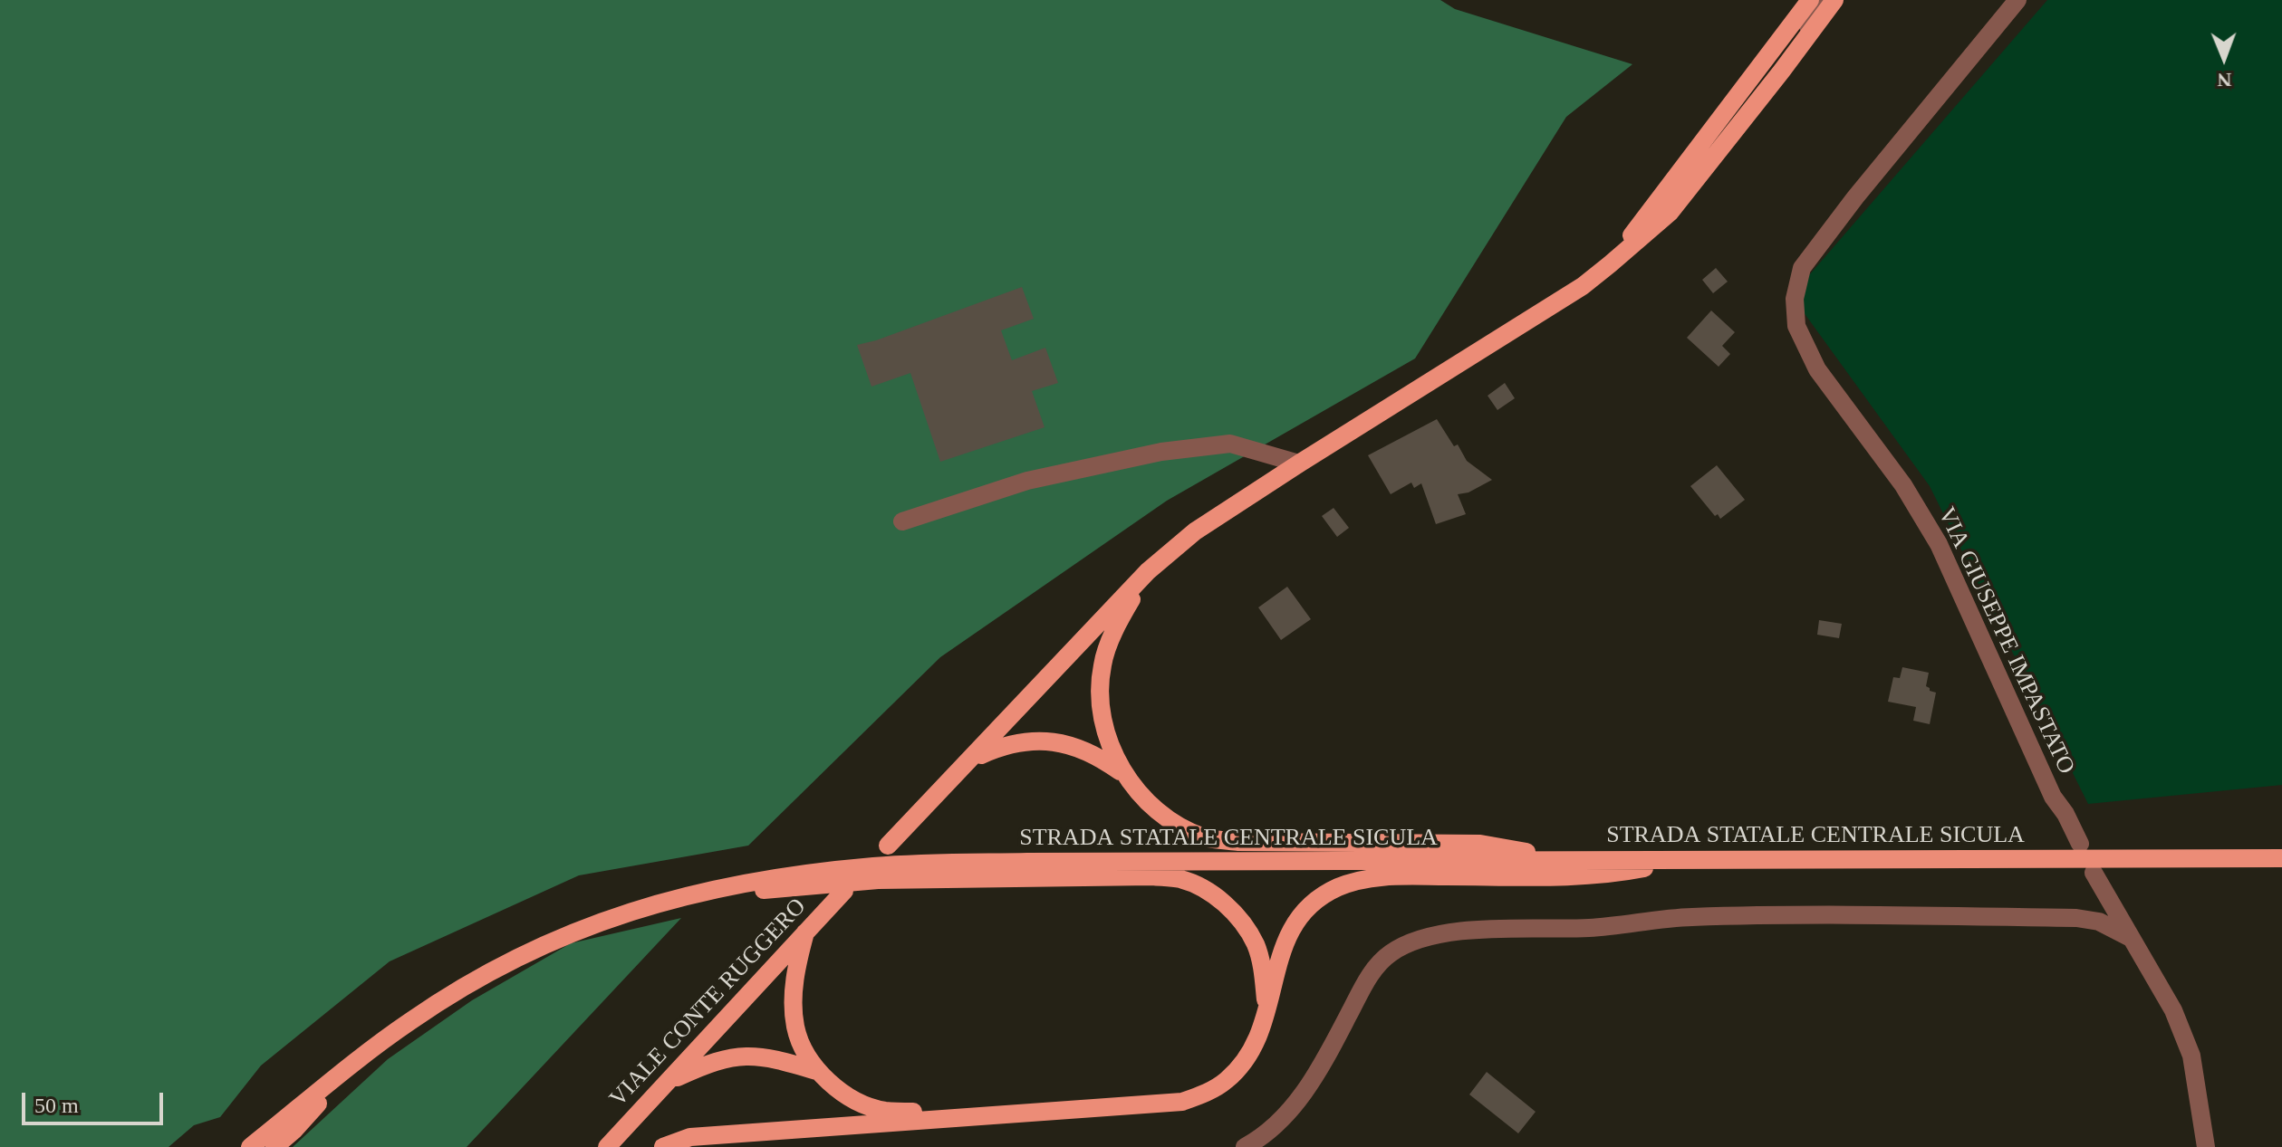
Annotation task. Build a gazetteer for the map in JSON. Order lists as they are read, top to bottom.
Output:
{
  "streets": {
    "main road": ["STRADA STATALE CENTRALE SICULA", "VIALE CONTE RUGGERO"],
    "street": ["VIA GIUSEPPE IMPASTATO"]
  },
  "scale_bar": "50 m",
  "north": "bottom"
}
